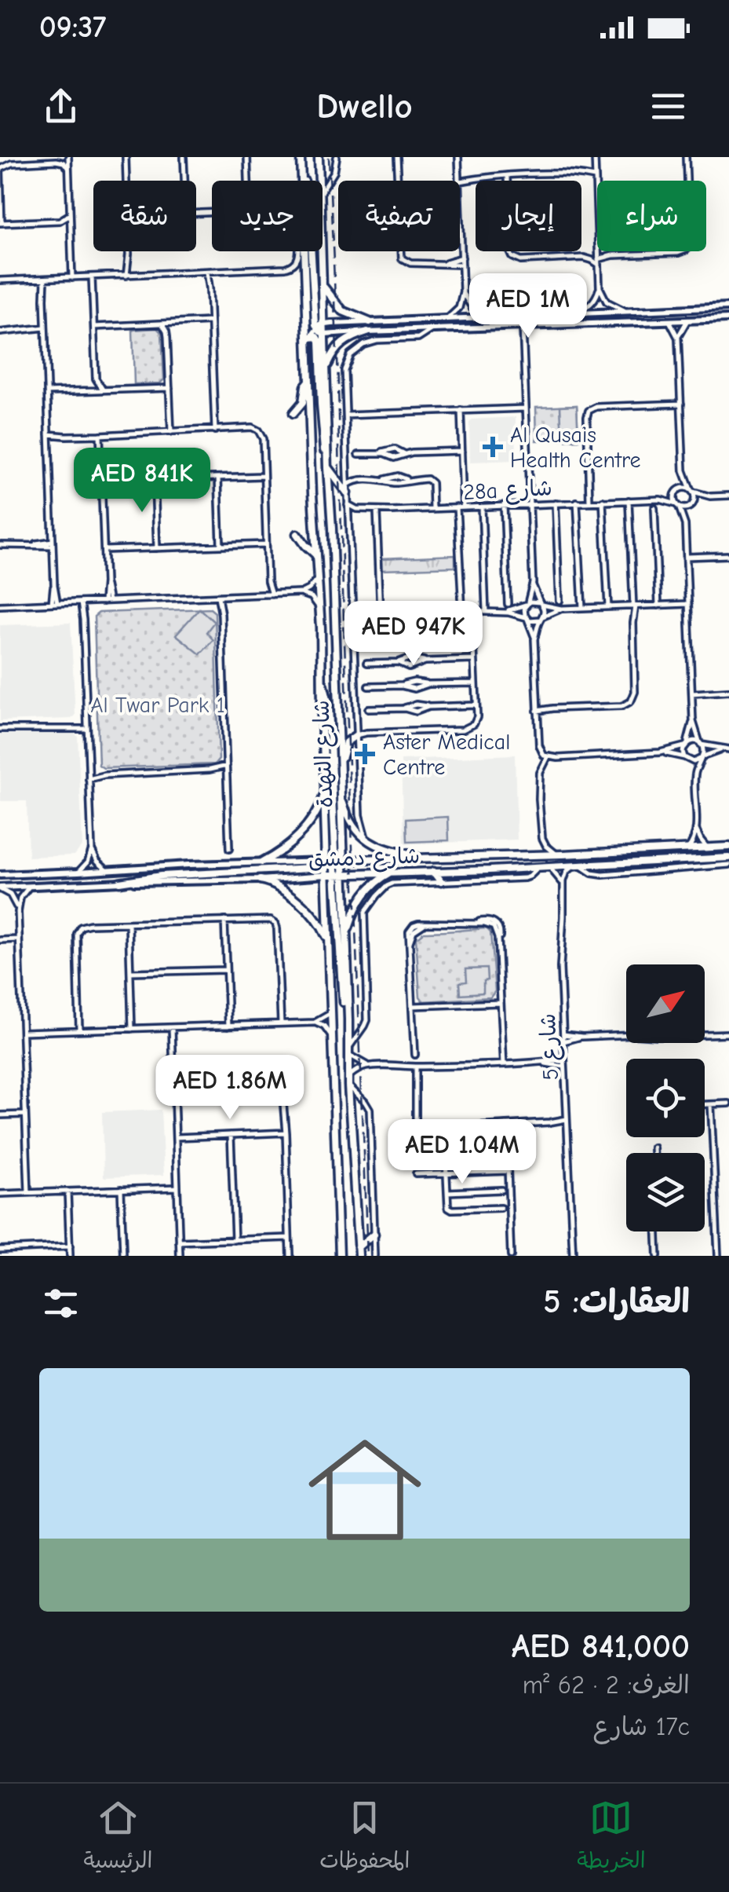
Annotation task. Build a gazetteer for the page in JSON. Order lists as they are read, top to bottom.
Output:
{
  "streets": {
    "main road": ["شارع النهدة", "شارع دمشق"],
    "street": ["28a شارع", "شارع 5"]
  },
  "crossings": [
    ["شارع النهدة", "شارع دمشق"]
  ],
  "parks": ["Al Twar Park 1"],
  "places": {
    "health": ["Al Qusais Health Centre", "Aster Medical Centre"]
  },
  "north": "top right",
  "page": {
    "status": "09:37",
    "header": "Dwello",
    "chip": [
      "شراء",
      "إيجار",
      "تصفية",
      "جديد",
      "شقة"
    ],
    "price": [
      "AED 1M",
      "AED 841K",
      "AED 947K",
      "AED 1.86M",
      "AED 1.04M"
    ],
    "heading": "العقارات: 5",
    "list": [
      {
        "name": "AED 841,000",
        "note": "الغرف: 2 · 62 m² · 17c شارع"
      }
    ],
    "tabs": ["الخريطة", "المحفوظات", "الرئيسية"]
  }
}
